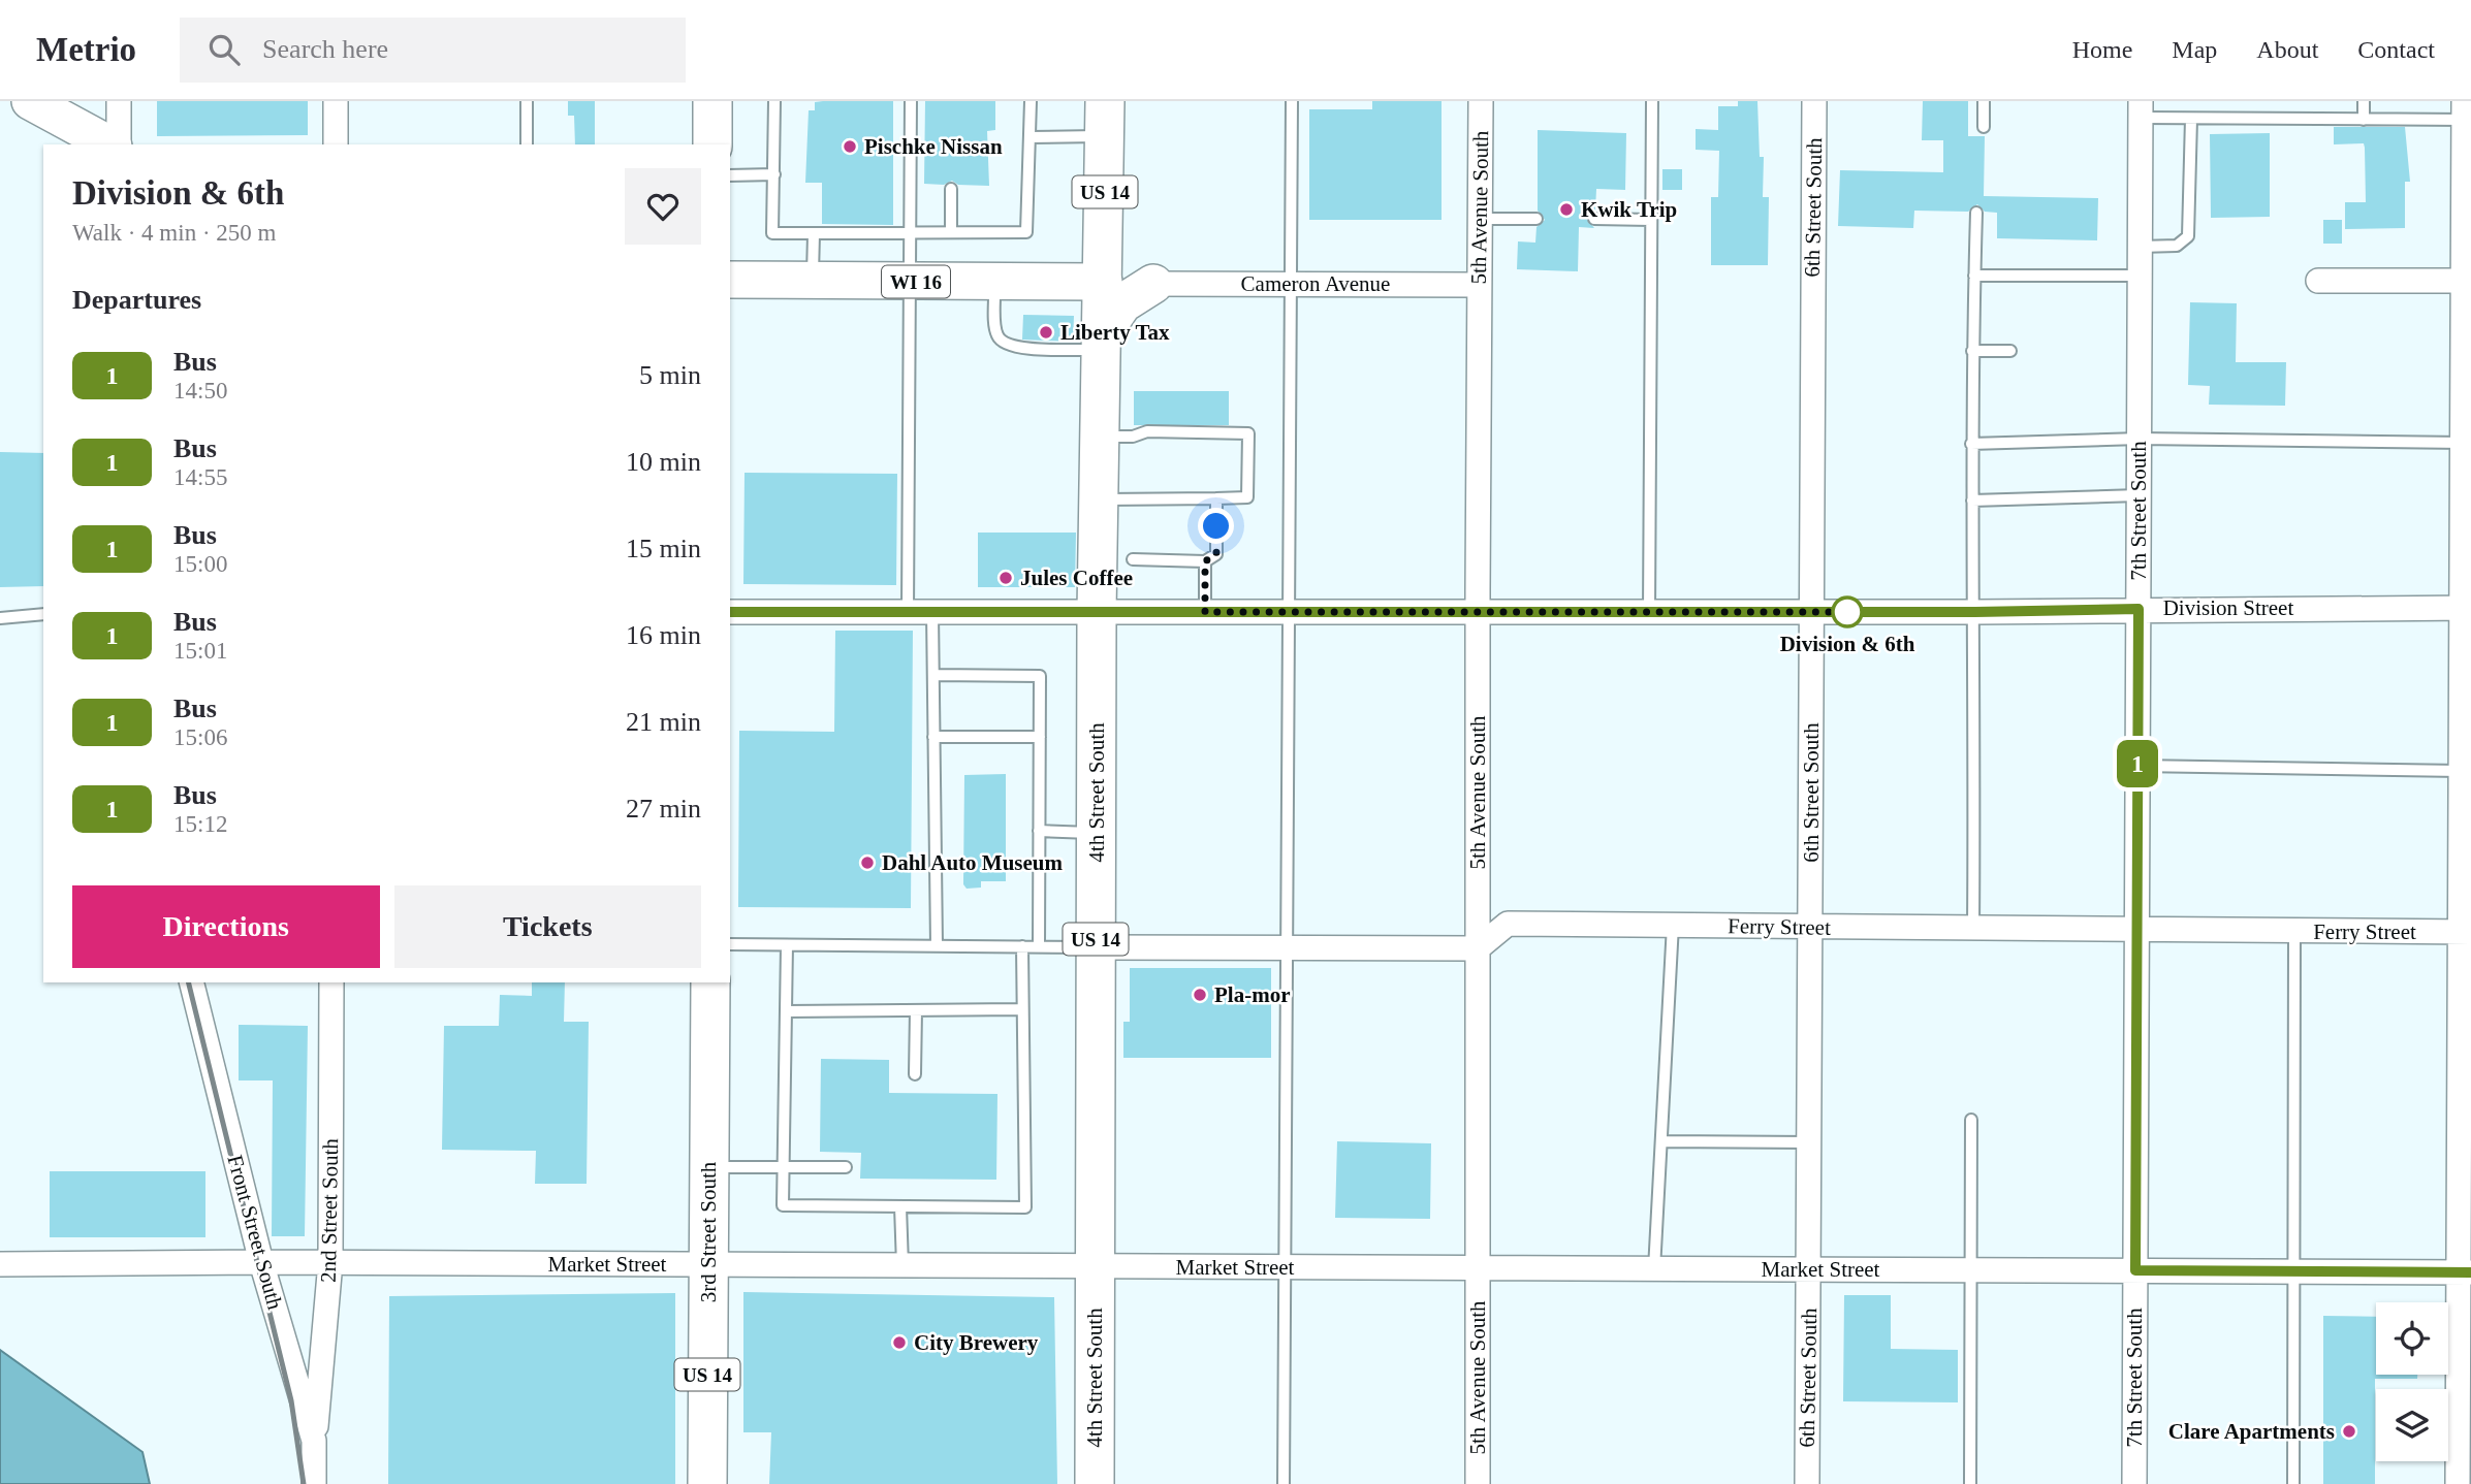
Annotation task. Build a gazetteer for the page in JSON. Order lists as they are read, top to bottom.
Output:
{
  "streets": {
    "highway": ["US 14", "4th Street South", "3rd Street South"],
    "main road": ["WI 16"],
    "street": [
      "5th Avenue South",
      "6th Street South",
      "Cameron Avenue",
      "7th Street South",
      "Division Street",
      "Ferry Street",
      "2nd Street South",
      "Front Street South",
      "Market Street"
    ]
  },
  "crossings": [
    ["5th Avenue South", "Cameron Avenue"],
    ["5th Avenue South", "Division Street"],
    ["5th Avenue South", "Ferry Street"],
    ["5th Avenue South", "Market Street"],
    ["6th Street South", "Division Street"],
    ["6th Street South", "Ferry Street"],
    ["6th Street South", "Market Street"],
    ["WI 16", "4th Street South"],
    ["7th Street South", "Division Street"],
    ["7th Street South", "Ferry Street"],
    ["7th Street South", "Market Street"],
    ["Division Street", "4th Street South"],
    ["4th Street South", "Market Street"],
    ["2nd Street South", "Front Street South"],
    ["2nd Street South", "Market Street"],
    ["Front Street South", "Market Street"],
    ["3rd Street South", "Market Street"]
  ],
  "places": [
    "Pischke Nissan",
    "Kwik Trip",
    "Liberty Tax",
    "Jules Coffee",
    "Division & 6th",
    "Dahl Auto Museum",
    "Pla-mor",
    "City Brewery",
    "Clare Apartments"
  ],
  "lines": ["bus line 1"],
  "page": {
    "header": "Metrio",
    "search": "Search here",
    "nav": [
      "Home",
      "Map",
      "About",
      "Contact"
    ],
    "on_map": "1",
    "heading": [
      ["Division & 6th", "Walk · 4 min · 250 m"],
      "Departures"
    ],
    "list": [
      {
        "mark": "1",
        "name": "Bus",
        "note": "14:50",
        "value": "5 min"
      },
      {
        "mark": "1",
        "name": "Bus",
        "note": "14:55",
        "value": "10 min"
      },
      {
        "mark": "1",
        "name": "Bus",
        "note": "15:00",
        "value": "15 min"
      },
      {
        "mark": "1",
        "name": "Bus",
        "note": "15:01",
        "value": "16 min"
      },
      {
        "mark": "1",
        "name": "Bus",
        "note": "15:06",
        "value": "21 min"
      },
      {
        "mark": "1",
        "name": "Bus",
        "note": "15:12",
        "value": "27 min"
      }
    ],
    "buttons": ["Directions", "Tickets"]
  }
}
